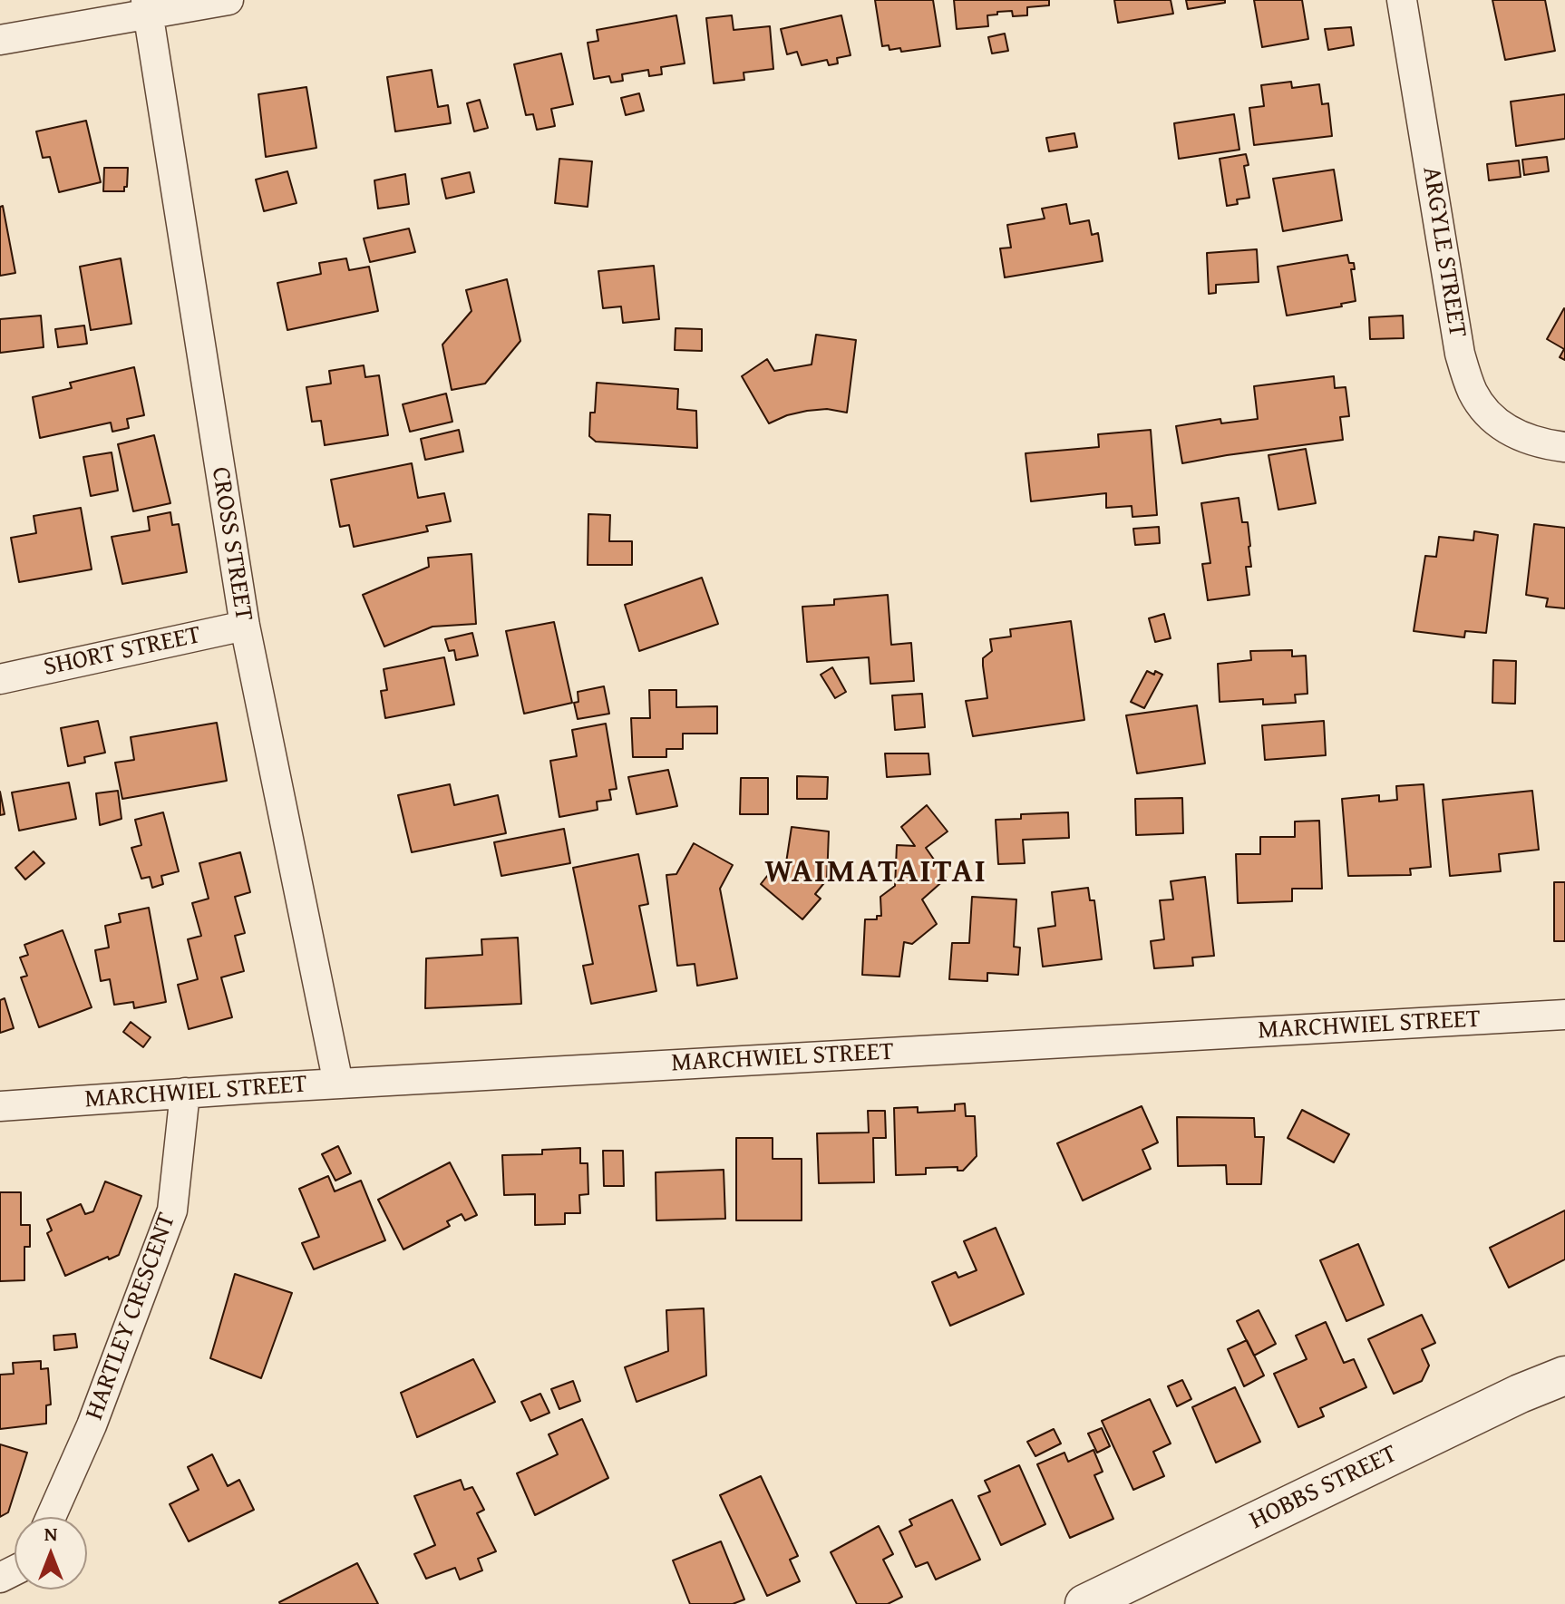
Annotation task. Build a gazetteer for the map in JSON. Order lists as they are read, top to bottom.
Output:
{
  "streets": {
    "street": [
      "ARGYLE STREET",
      "CROSS STREET",
      "SHORT STREET",
      "MARCHWIEL STREET",
      "HARTLEY CRESCENT",
      "HOBBS STREET"
    ]
  },
  "crossings": [
    ["CROSS STREET", "SHORT STREET"],
    ["CROSS STREET", "MARCHWIEL STREET"],
    ["MARCHWIEL STREET", "HARTLEY CRESCENT"]
  ],
  "districts": ["WAIMATAITAI"],
  "north": "top"
}
